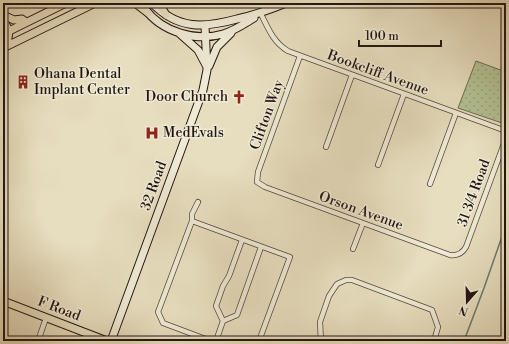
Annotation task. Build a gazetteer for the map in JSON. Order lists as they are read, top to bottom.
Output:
{
  "streets": {
    "main road": ["F Road"],
    "street": [
      "Bookcliff Avenue",
      "Clifton Way",
      "32 Road",
      "31 3/4 Road",
      "Orson Avenue"
    ]
  },
  "crossings": [
    ["Bookcliff Avenue", "Clifton Way"],
    ["Clifton Way", "Orson Avenue"],
    ["31 3/4 Road", "Orson Avenue"]
  ],
  "places": {
    "building": ["Ohana Dental Implant Center"],
    "church": ["Door Church"],
    "hospital": ["MedEvals"]
  },
  "scale_bar": "100 m",
  "north": "bottom"
}
